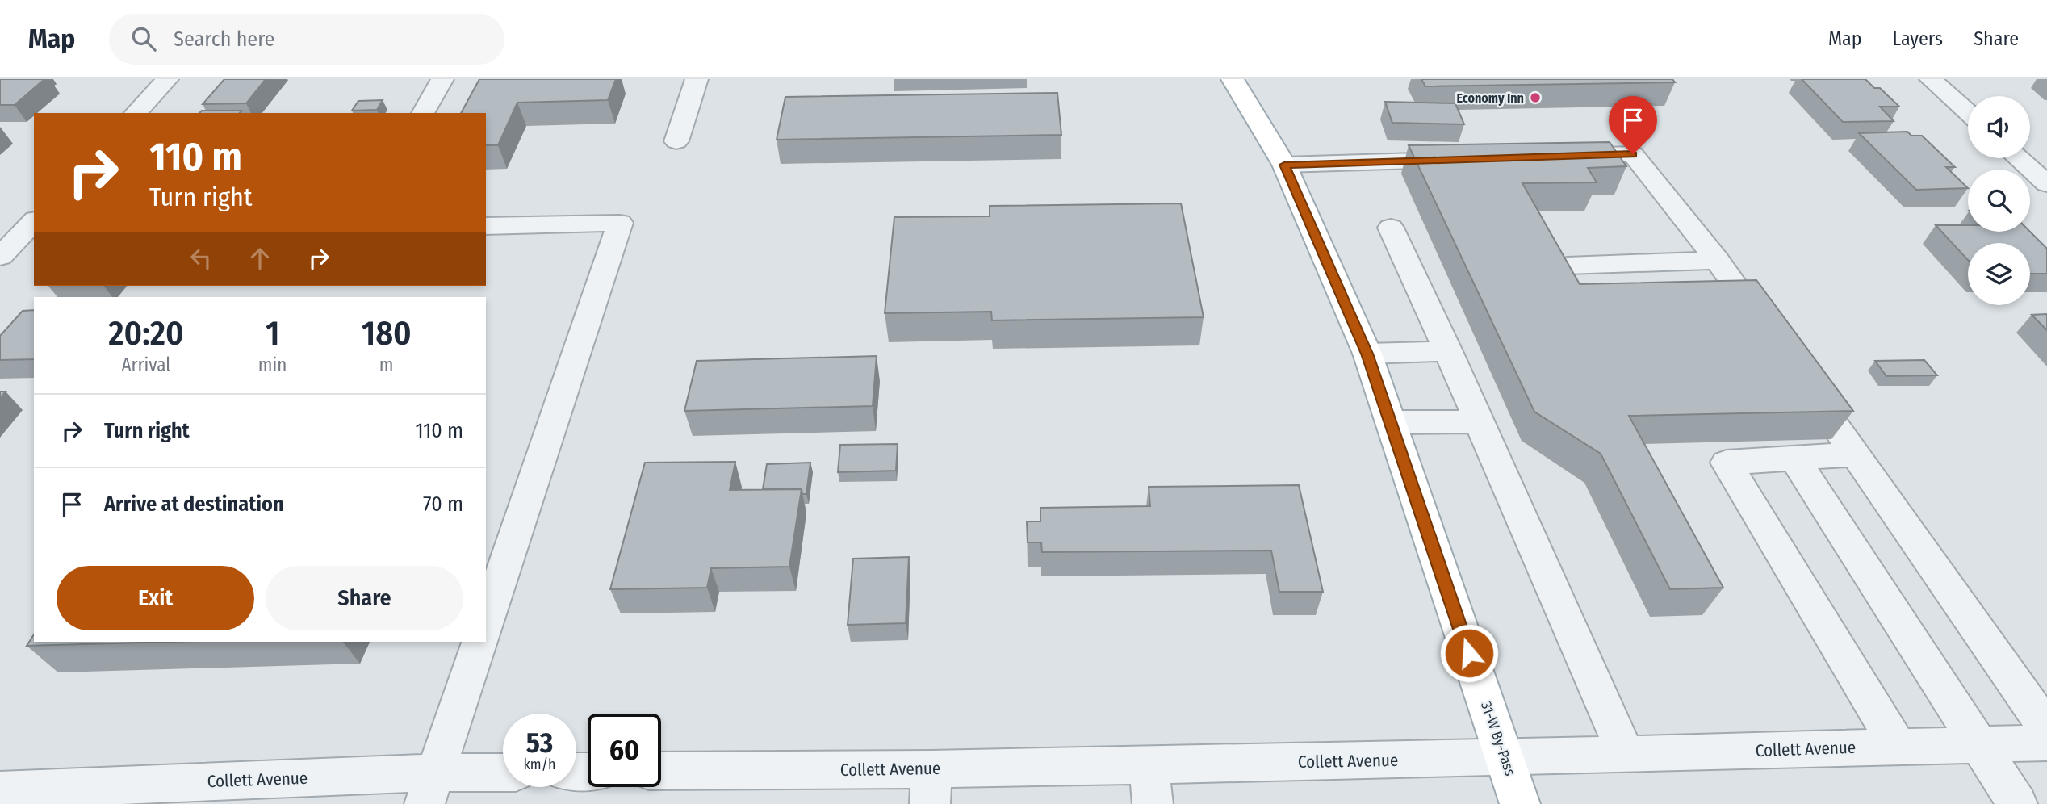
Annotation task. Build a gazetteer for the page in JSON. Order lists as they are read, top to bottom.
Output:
{
  "streets": {
    "main road": ["31-W By-Pass"],
    "street": ["Collett Avenue"]
  },
  "crossings": [
    ["31-W By-Pass", "Collett Avenue"]
  ],
  "places": ["Economy Inn"],
  "page": {
    "header": "Map",
    "search": "Search here",
    "nav": ["Map", "Layers", "Share"],
    "turn": ["110 m", "Turn right"],
    "eta": [
      "20:20",
      "Arrival",
      "1",
      "min",
      "180",
      "m"
    ],
    "list": [
      {
        "name": "Turn right",
        "value": "110 m"
      },
      {
        "name": "Arrive at destination",
        "value": "70 m"
      }
    ],
    "buttons": ["Exit", "Share"],
    "speed": "53 km/h",
    "limit": "60"
  }
}
